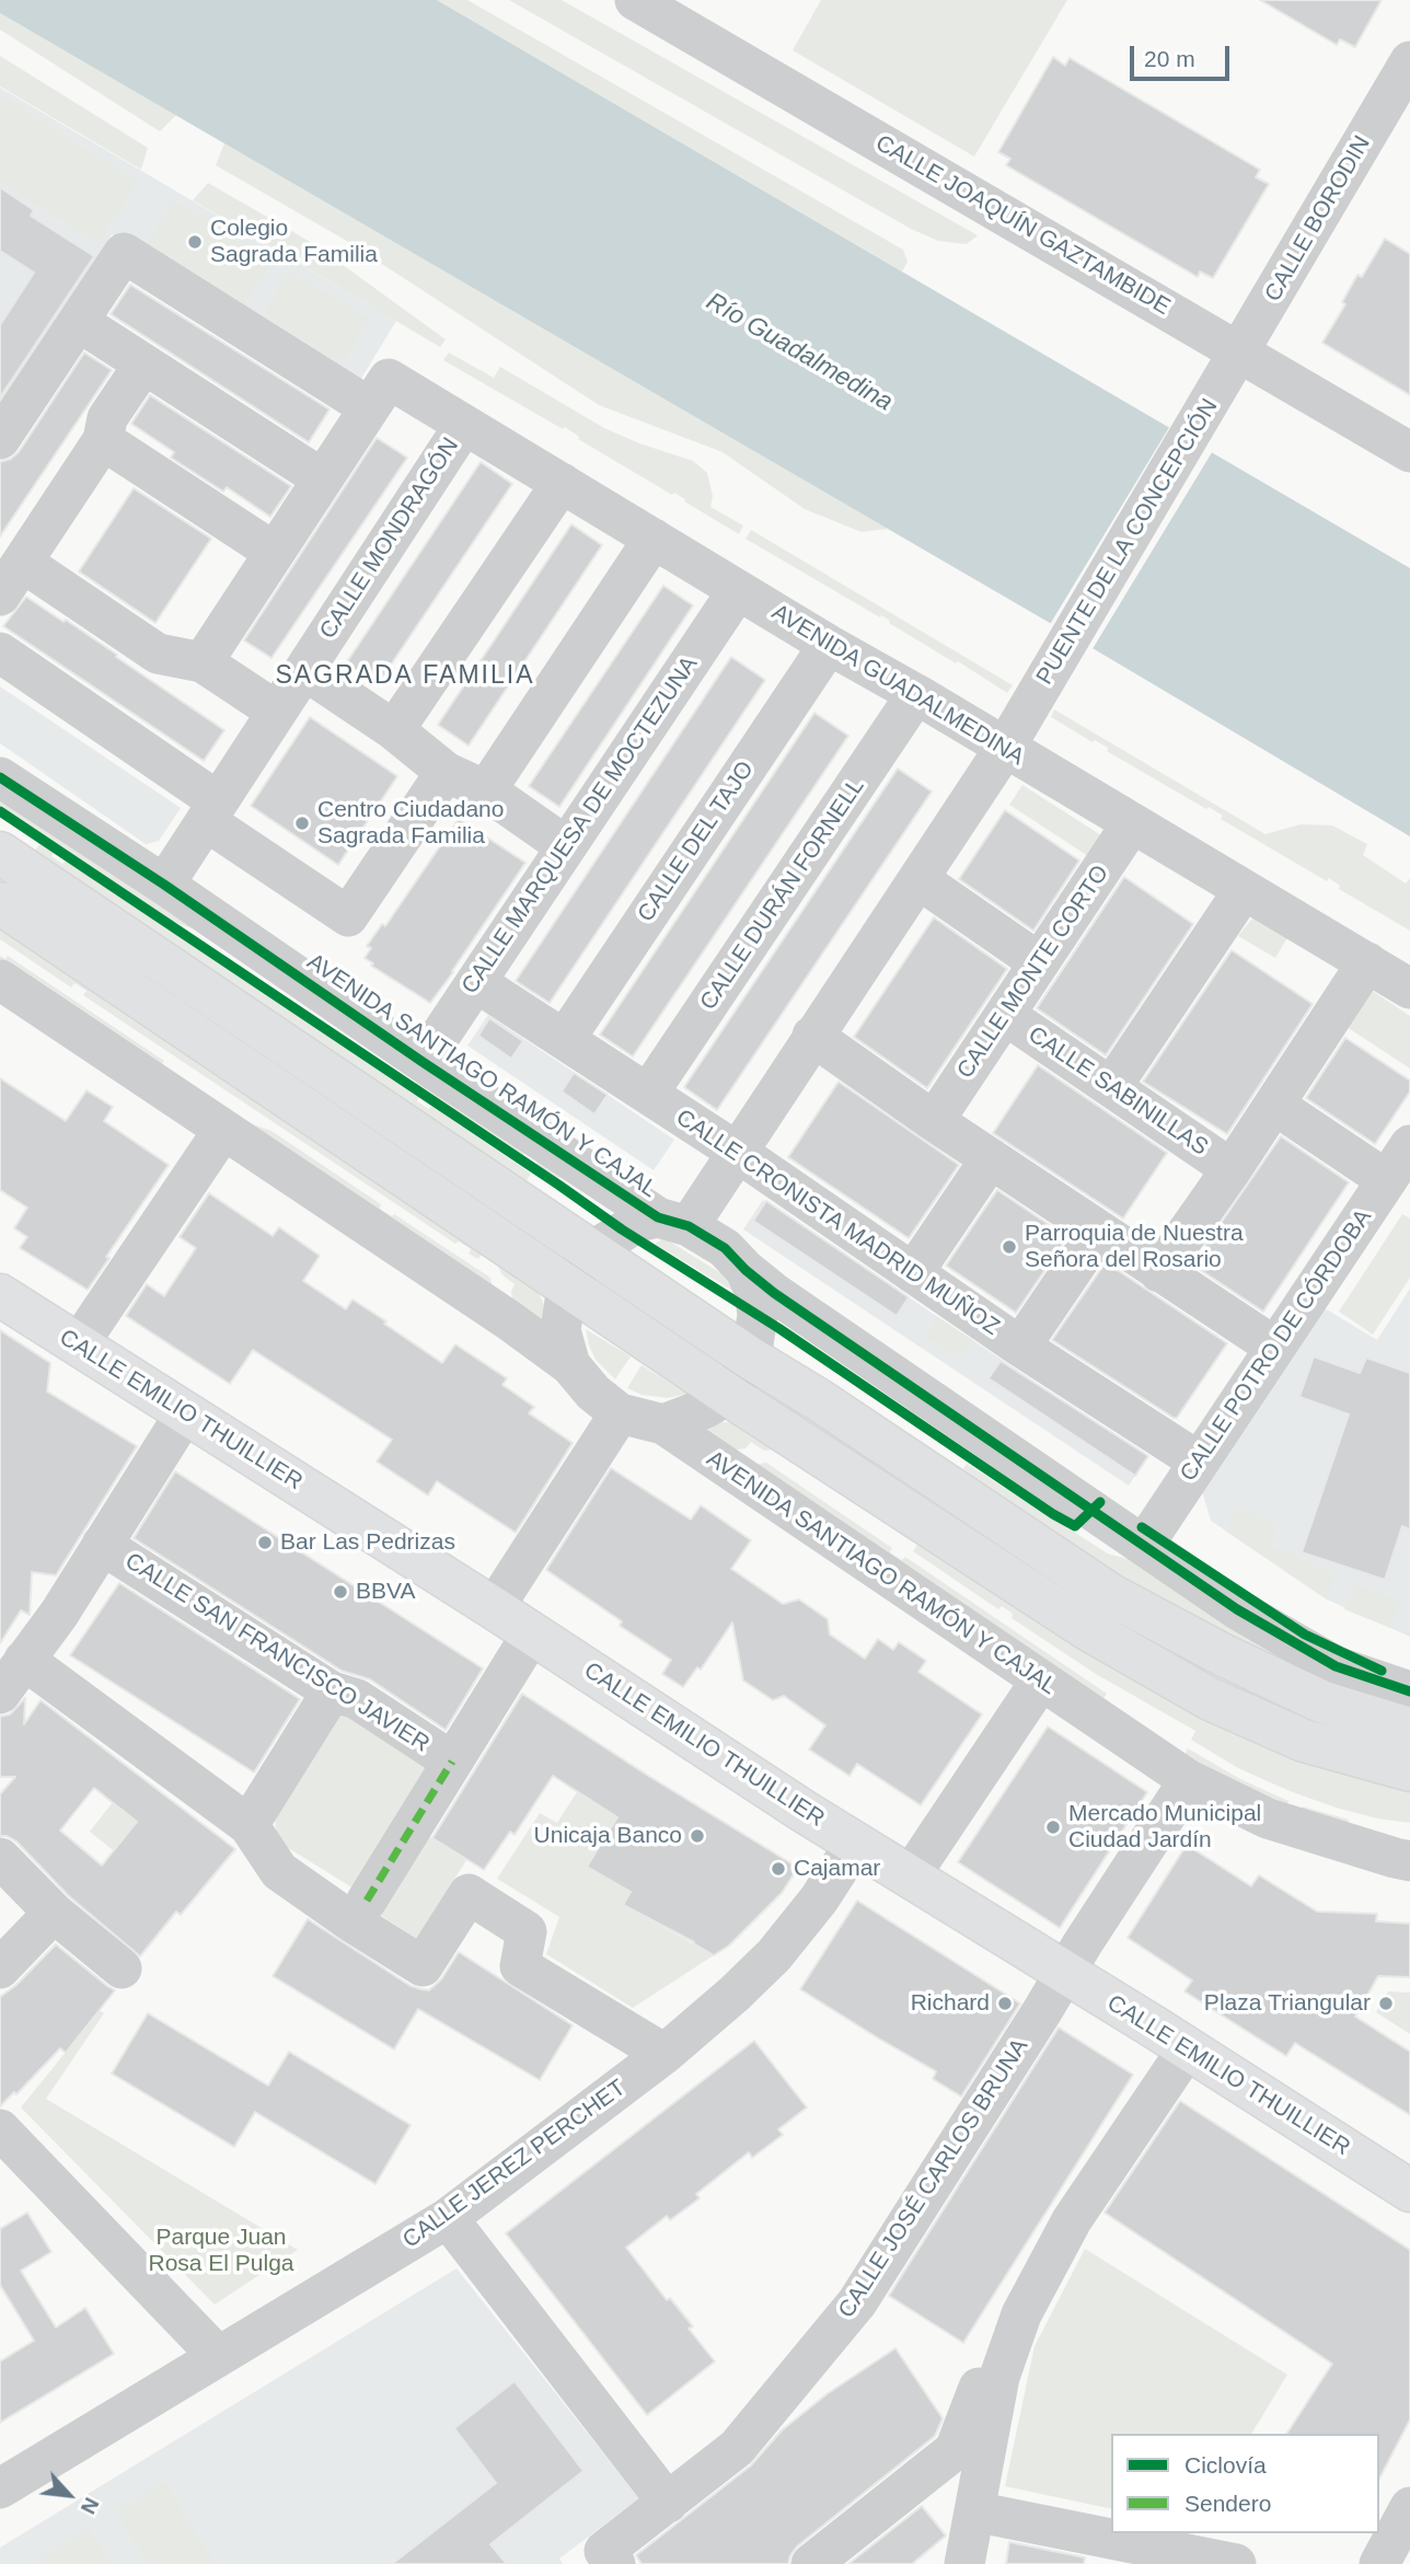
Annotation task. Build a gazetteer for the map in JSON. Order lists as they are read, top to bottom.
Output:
{
  "streets": {
    "main road": ["CALLE EMILIO THUILLIER"],
    "street": [
      "CALLE BORODIN",
      "CALLE JOAQUÍN GAZTAMBIDE",
      "CALLE MONDRAGÓN",
      "PUENTE DE LA CONCEPCIÓN",
      "AVENIDA GUADALMEDINA",
      "CALLE MARQUESA DE MOCTEZUNA",
      "CALLE DEL TAJO",
      "CALLE DURÁN FORNELL",
      "CALLE MONTE CORTO",
      "AVENIDA SANTIAGO RAMÓN Y CAJAL",
      "CALLE SABINILLAS",
      "CALLE CRONISTA MADRID MUÑOZ",
      "CALLE POTRO DE CÓRDOBA",
      "CALLE SAN FRANCISCO JAVIER",
      "CALLE JEREZ PERCHET",
      "CALLE JOSÉ CARLOS BRUNA"
    ]
  },
  "crossings": [
    ["CALLE BORODIN", "CALLE JOAQUÍN GAZTAMBIDE"],
    ["CALLE BORODIN", "PUENTE DE LA CONCEPCIÓN"],
    ["CALLE JOAQUÍN GAZTAMBIDE", "PUENTE DE LA CONCEPCIÓN"],
    ["CALLE MONDRAGÓN", "AVENIDA GUADALMEDINA"],
    ["CALLE MONDRAGÓN", "AVENIDA SANTIAGO RAMÓN Y CAJAL"],
    ["PUENTE DE LA CONCEPCIÓN", "AVENIDA GUADALMEDINA"],
    ["PUENTE DE LA CONCEPCIÓN", "AVENIDA SANTIAGO RAMÓN Y CAJAL"],
    ["PUENTE DE LA CONCEPCIÓN", "CALLE CRONISTA MADRID MUÑOZ"],
    ["AVENIDA GUADALMEDINA", "CALLE MARQUESA DE MOCTEZUNA"],
    ["AVENIDA GUADALMEDINA", "CALLE DEL TAJO"],
    ["AVENIDA GUADALMEDINA", "CALLE DURÁN FORNELL"],
    ["AVENIDA GUADALMEDINA", "CALLE MONTE CORTO"],
    ["CALLE MARQUESA DE MOCTEZUNA", "AVENIDA SANTIAGO RAMÓN Y CAJAL"],
    ["CALLE MARQUESA DE MOCTEZUNA", "CALLE CRONISTA MADRID MUÑOZ"],
    ["CALLE DEL TAJO", "CALLE CRONISTA MADRID MUÑOZ"],
    ["CALLE DURÁN FORNELL", "CALLE CRONISTA MADRID MUÑOZ"],
    ["CALLE MONTE CORTO", "CALLE SABINILLAS"],
    ["AVENIDA SANTIAGO RAMÓN Y CAJAL", "CALLE POTRO DE CÓRDOBA"],
    ["AVENIDA SANTIAGO RAMÓN Y CAJAL", "CALLE JOSÉ CARLOS BRUNA"],
    ["CALLE CRONISTA MADRID MUÑOZ", "CALLE POTRO DE CÓRDOBA"],
    ["CALLE EMILIO THUILLIER", "CALLE JEREZ PERCHET"],
    ["CALLE EMILIO THUILLIER", "CALLE JOSÉ CARLOS BRUNA"]
  ],
  "districts": ["SAGRADA FAMILIA"],
  "water": ["Río Guadalmedina"],
  "parks": ["Parque Juan Rosa El Pulga"],
  "places": [
    "Colegio Sagrada Familia",
    "Centro Ciudadano Sagrada Familia",
    "Parroquia de Nuestra Señora del Rosario",
    "Bar Las Pedrizas",
    "BBVA",
    "Mercado Municipal Ciudad Jardín",
    "Unicaja Banco",
    "Cajamar",
    "Richard",
    "Plaza Triangular"
  ],
  "legend": ["Ciclovía", "Sendero"],
  "scale_bar": "20 m",
  "north": "bottom right"
}
